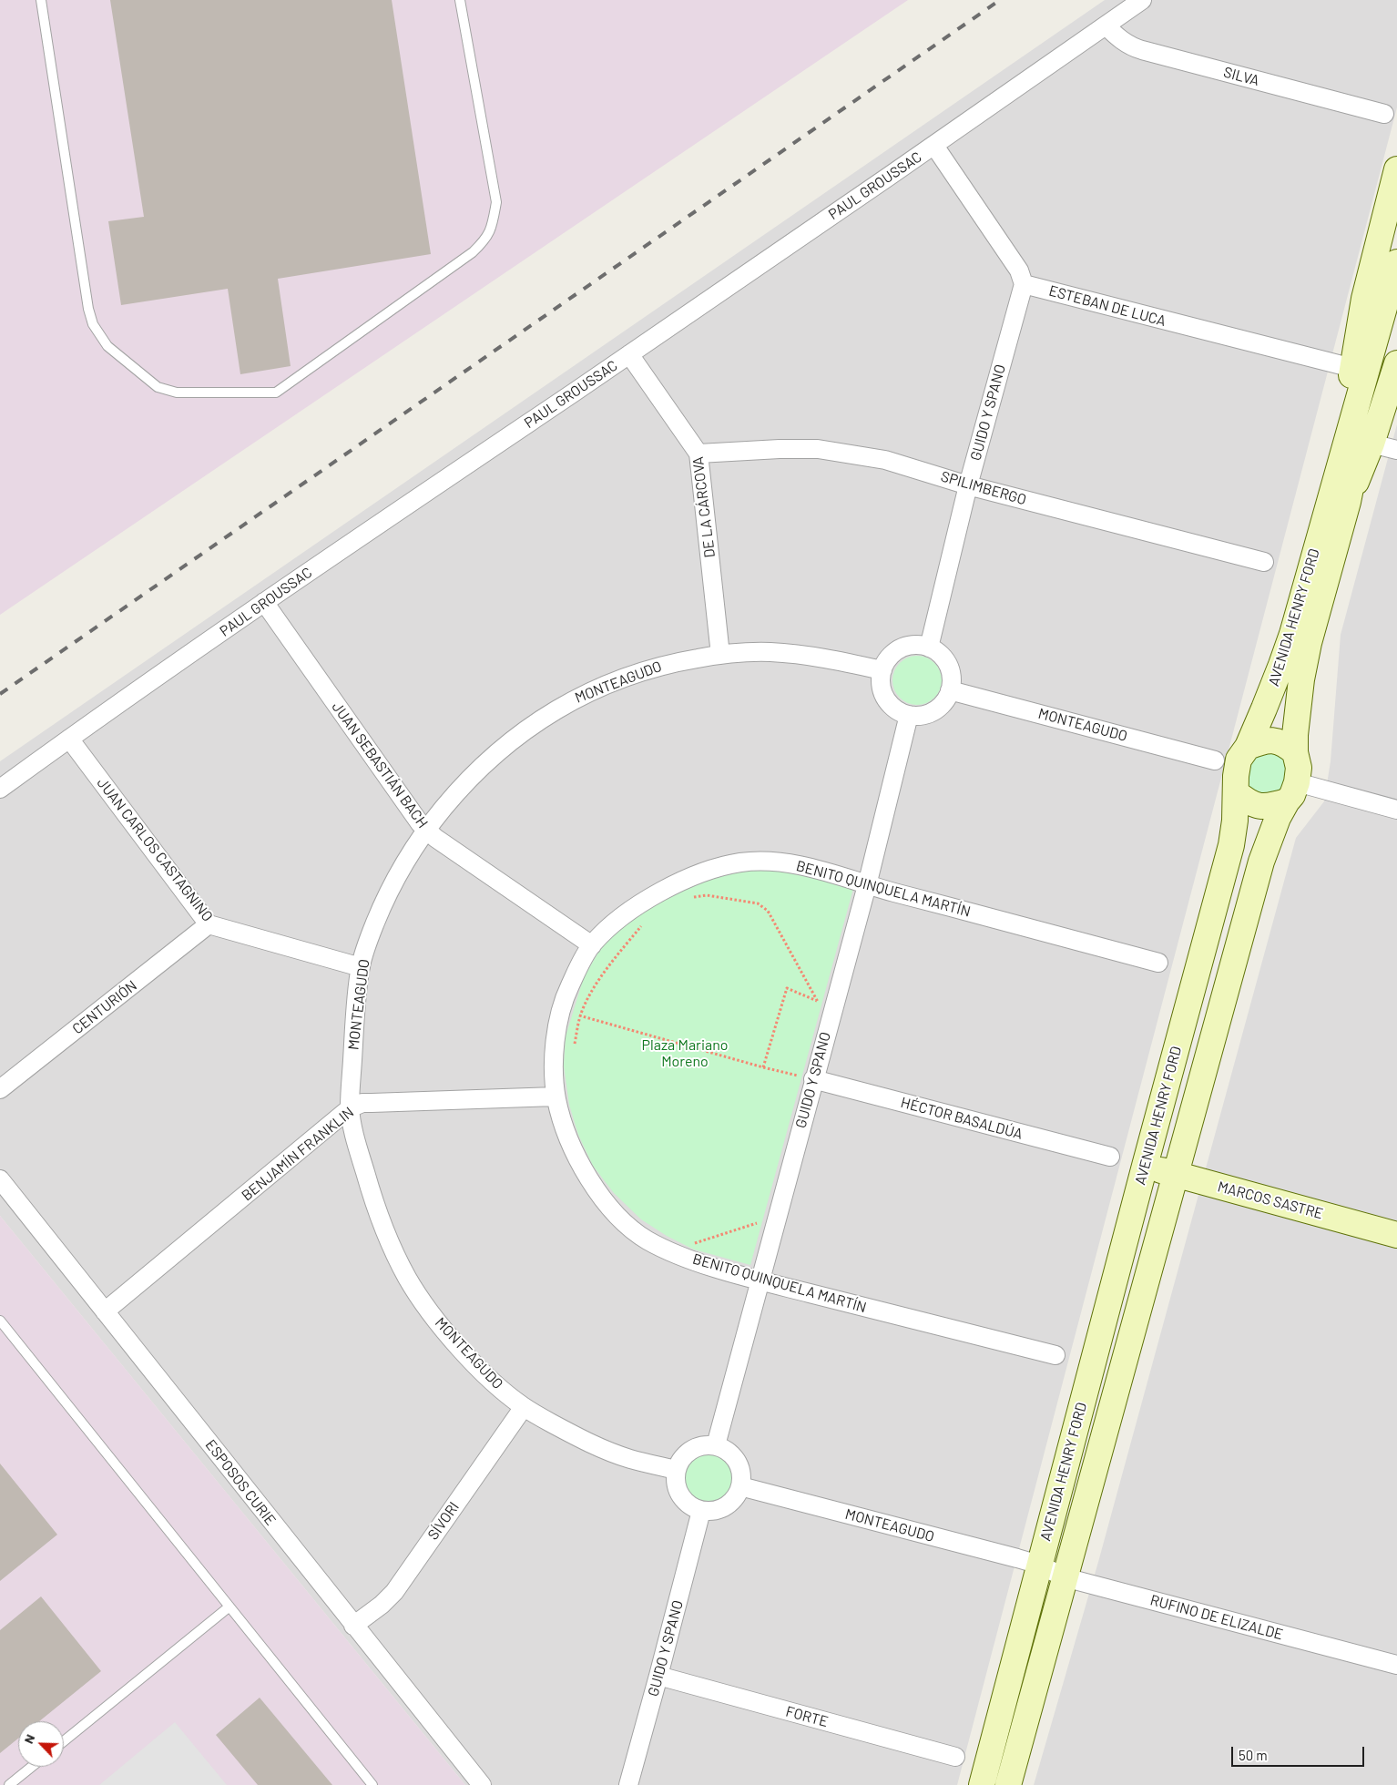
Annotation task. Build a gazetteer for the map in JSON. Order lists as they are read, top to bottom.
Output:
{
  "streets": {
    "main road": ["AVENIDA HENRY FORD", "MARCOS SASTRE"],
    "street": [
      "SILVA",
      "PAUL GROUSSAC",
      "ESTEBAN DE LUCA",
      "GUIDO Y SPANO",
      "SPILIMBERGO",
      "DE LA CÁRCOVA",
      "MONTEAGUDO",
      "JUAN SEBASTIÁN BACH",
      "JUAN CARLOS CASTAGNINO",
      "BENITO QUINQUELA MARTÍN",
      "CENTURIÓN",
      "HÉCTOR BASALDÚA",
      "BENJAMÍN FRANKLIN",
      "ESPOSOS CURIE",
      "SÍVORI",
      "RUFINO DE ELIZALDE",
      "FORTE"
    ]
  },
  "crossings": [
    ["SILVA", "PAUL GROUSSAC"],
    ["PAUL GROUSSAC", "DE LA CÁRCOVA"],
    ["PAUL GROUSSAC", "JUAN SEBASTIÁN BACH"],
    ["PAUL GROUSSAC", "JUAN CARLOS CASTAGNINO"],
    ["ESTEBAN DE LUCA", "GUIDO Y SPANO"],
    ["ESTEBAN DE LUCA", "AVENIDA HENRY FORD"],
    ["GUIDO Y SPANO", "SPILIMBERGO"],
    ["GUIDO Y SPANO", "MONTEAGUDO"],
    ["GUIDO Y SPANO", "BENITO QUINQUELA MARTÍN"],
    ["GUIDO Y SPANO", "HÉCTOR BASALDÚA"],
    ["GUIDO Y SPANO", "FORTE"],
    ["SPILIMBERGO", "DE LA CÁRCOVA"],
    ["DE LA CÁRCOVA", "MONTEAGUDO"],
    ["AVENIDA HENRY FORD", "MONTEAGUDO"],
    ["AVENIDA HENRY FORD", "MARCOS SASTRE"],
    ["AVENIDA HENRY FORD", "RUFINO DE ELIZALDE"],
    ["MONTEAGUDO", "JUAN SEBASTIÁN BACH"],
    ["MONTEAGUDO", "JUAN CARLOS CASTAGNINO"],
    ["MONTEAGUDO", "BENJAMÍN FRANKLIN"],
    ["MONTEAGUDO", "SÍVORI"],
    ["MONTEAGUDO", "RUFINO DE ELIZALDE"],
    ["JUAN SEBASTIÁN BACH", "BENITO QUINQUELA MARTÍN"],
    ["JUAN CARLOS CASTAGNINO", "CENTURIÓN"],
    ["BENITO QUINQUELA MARTÍN", "BENJAMÍN FRANKLIN"],
    ["BENJAMÍN FRANKLIN", "ESPOSOS CURIE"],
    ["ESPOSOS CURIE", "SÍVORI"]
  ],
  "parks": ["Plaza Mariano Moreno"],
  "scale_bar": "50 m",
  "north": "top left"
}
